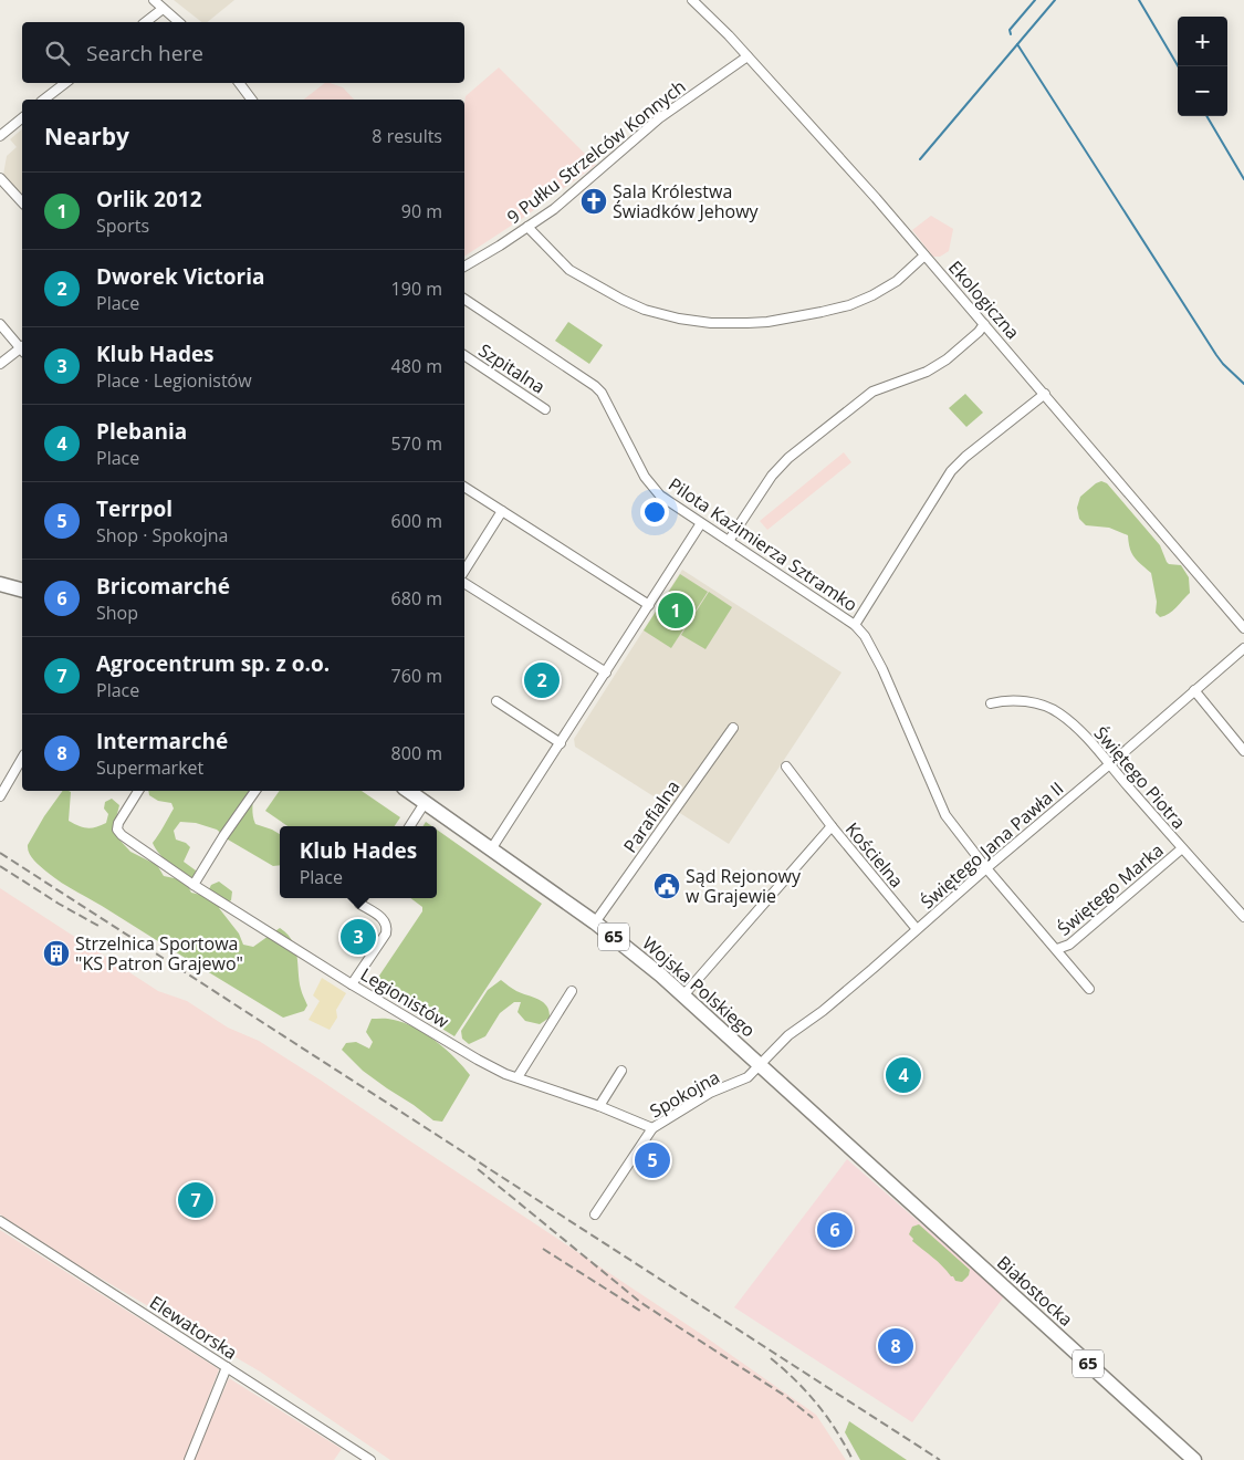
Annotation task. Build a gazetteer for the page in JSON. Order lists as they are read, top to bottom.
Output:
{
  "streets": {
    "main road": ["65", "Wojska Polskiego", "Białostocka"],
    "street": [
      "9 Pułku Strzelców Konnych",
      "Ekologiczna",
      "Szpitalna",
      "Pilota Kazimierza Sztramko",
      "Świętego Piotra",
      "Parafialna",
      "Świętego Jana Pawła II",
      "Kościelna",
      "Świętego Marka",
      "Legionistów",
      "Spokojna",
      "Elewatorska"
    ]
  },
  "crossings": [
    ["9 Pułku Strzelców Konnych", "Ekologiczna"],
    ["Pilota Kazimierza Sztramko", "Świętego Jana Pawła II"],
    ["Pilota Kazimierza Sztramko", "Świętego Marka"],
    ["Świętego Piotra", "Świętego Jana Pawła II"],
    ["Świętego Piotra", "Świętego Marka"],
    ["Parafialna", "Wojska Polskiego"],
    ["Świętego Jana Pawła II", "Kościelna"],
    ["Świętego Jana Pawła II", "Wojska Polskiego"],
    ["Świętego Jana Pawła II", "Spokojna"],
    ["Kościelna", "Wojska Polskiego"],
    ["Wojska Polskiego", "Spokojna"],
    ["Wojska Polskiego", "Białostocka"],
    ["Legionistów", "Spokojna"]
  ],
  "places": {
    "church": ["Sala Królestwa Świadków Jehowy"],
    "public building": ["Sąd Rejonowy w Grajewie"],
    "building": ["Strzelnica Sportowa \"KS Patron Grajewo\""]
  },
  "page": {
    "map_buttons": ["+", "−"],
    "search": "Search here",
    "heading": ["Nearby", "8 results"],
    "list": [
      {
        "mark": "1",
        "name": "Orlik 2012",
        "note": "Sports",
        "value": "90 m"
      },
      {
        "mark": "2",
        "name": "Dworek Victoria",
        "note": "Place",
        "value": "190 m"
      },
      {
        "mark": "3",
        "name": "Klub Hades",
        "note": "Place · Legionistów",
        "value": "480 m"
      },
      {
        "mark": "4",
        "name": "Plebania",
        "note": "Place",
        "value": "570 m"
      },
      {
        "mark": "5",
        "name": "Terrpol",
        "note": "Shop · Spokojna",
        "value": "600 m"
      },
      {
        "mark": "6",
        "name": "Bricomarché",
        "note": "Shop",
        "value": "680 m"
      },
      {
        "mark": "7",
        "name": "Agrocentrum sp. z o.o.",
        "note": "Place",
        "value": "760 m"
      },
      {
        "mark": "8",
        "name": "Intermarché",
        "note": "Supermarket",
        "value": "800 m"
      }
    ],
    "pins": [
      "1",
      "2",
      "3",
      "4",
      "5",
      "7",
      "6",
      "8"
    ],
    "popup": ["Klub Hades", "Place"]
  }
}
